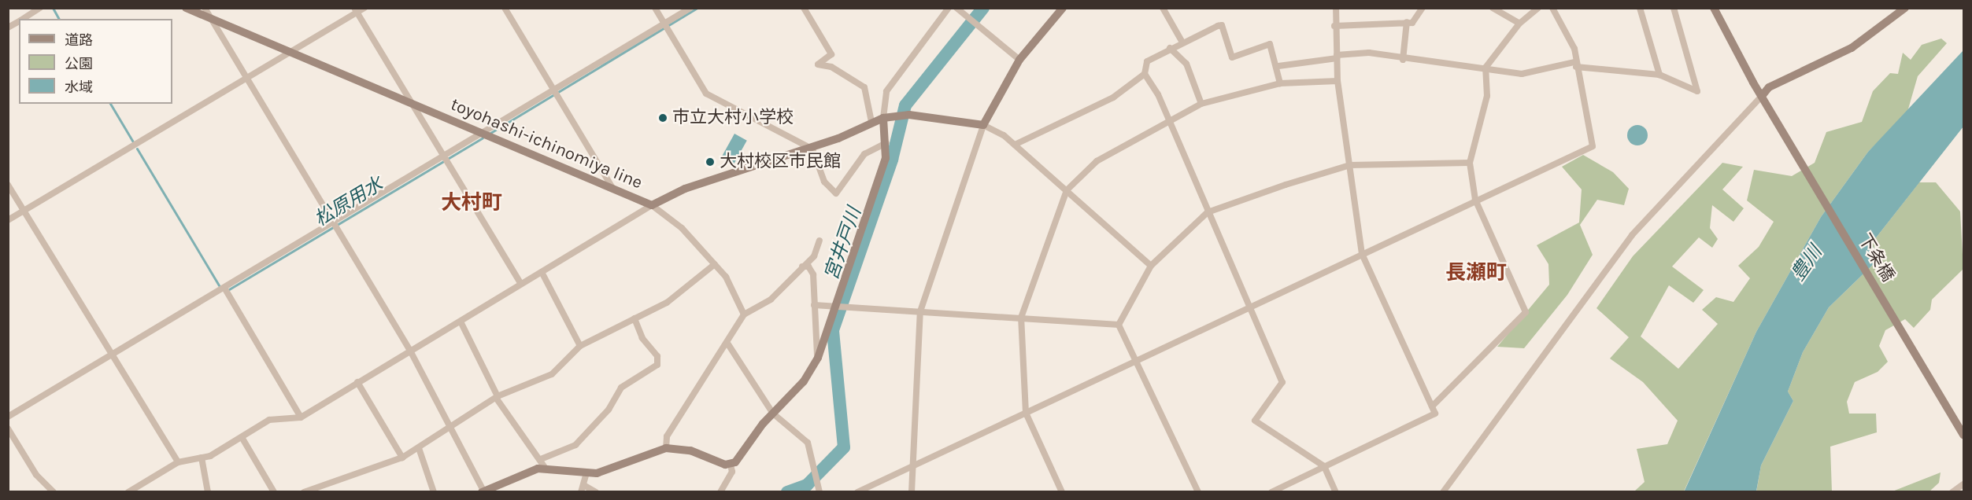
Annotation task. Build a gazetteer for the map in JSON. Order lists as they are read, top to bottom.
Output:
{
  "streets": {
    "main road": ["toyohashi-ichinomiya line", "下条橋"]
  },
  "districts": ["大村町", "長瀬町"],
  "water": ["松原用水", "宮井戸川", "豊川"],
  "places": ["市立大村小学校", "大村校区市民館"],
  "legend": ["道路", "公園", "水域"]
}
